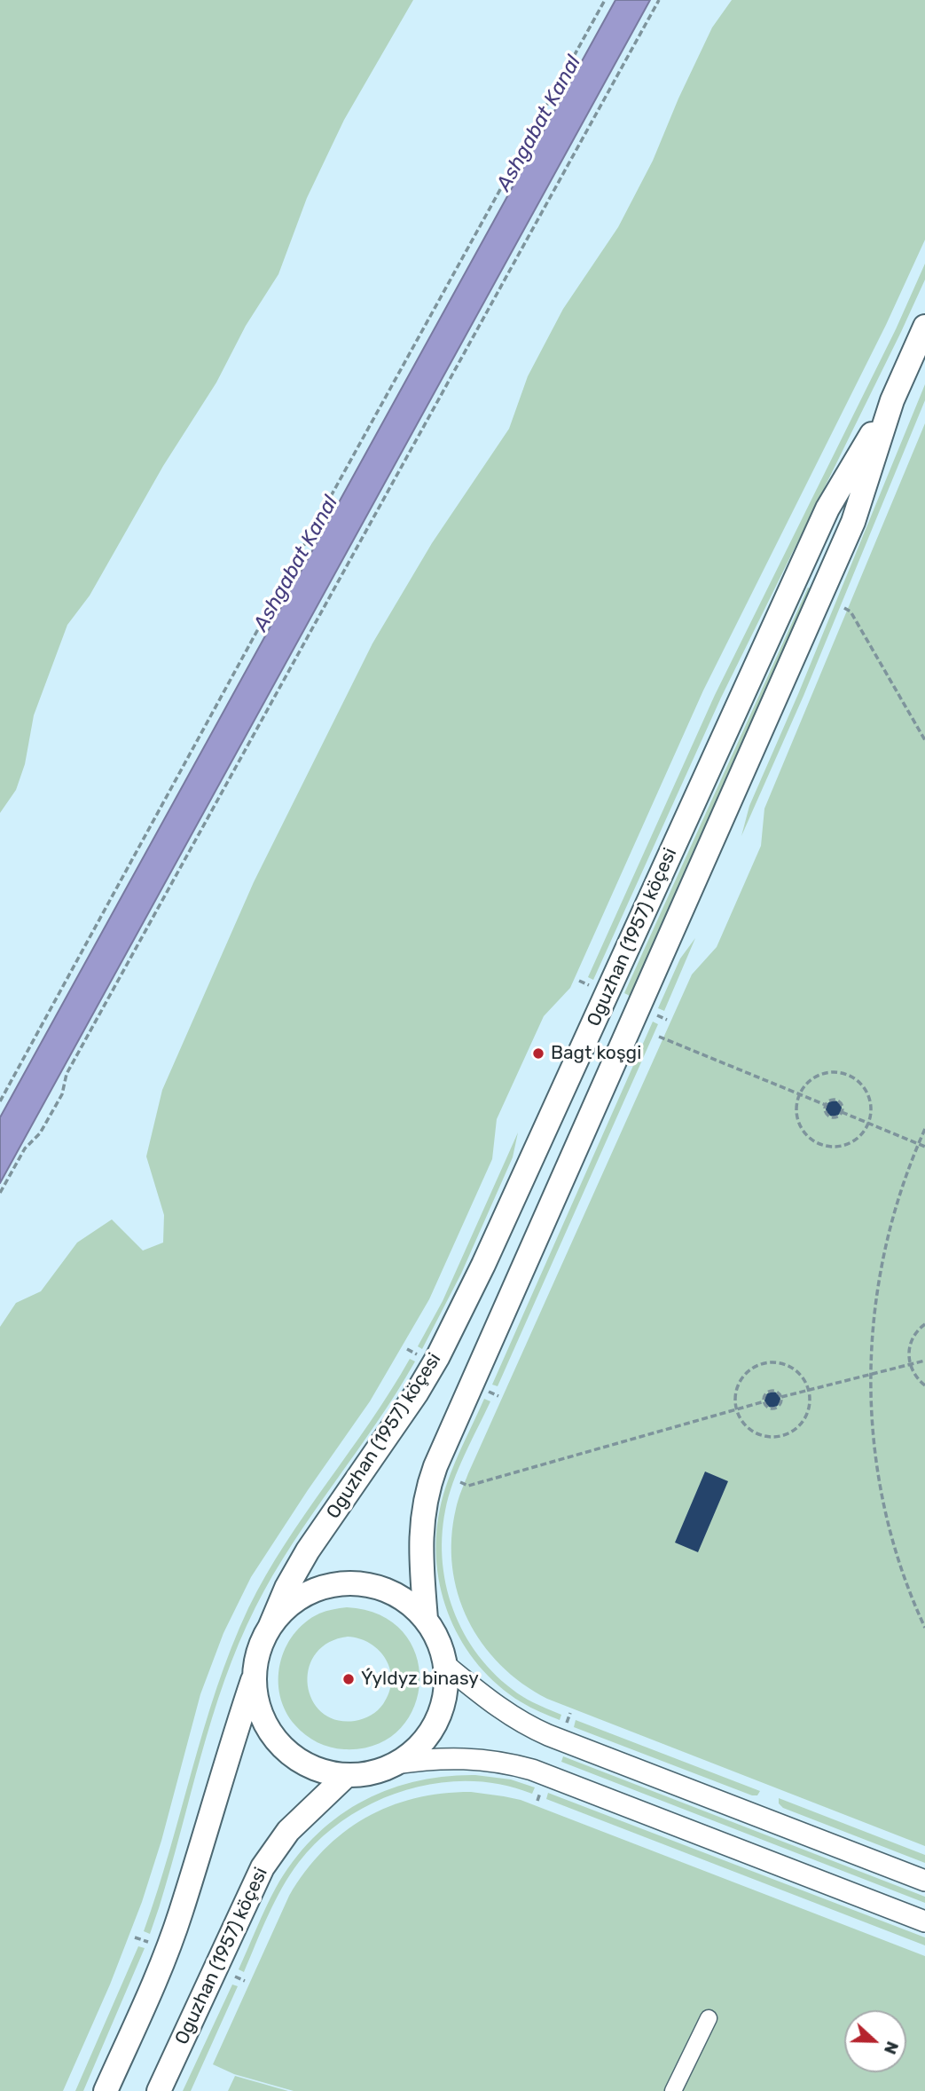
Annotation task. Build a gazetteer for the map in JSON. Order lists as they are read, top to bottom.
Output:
{
  "streets": {
    "main road": ["Oguzhan (1957) köçesi"]
  },
  "water": ["Ashgabat Kanal"],
  "places": ["Bagt koşgi", "Ýyldyz binasy"],
  "north": "right"
}
